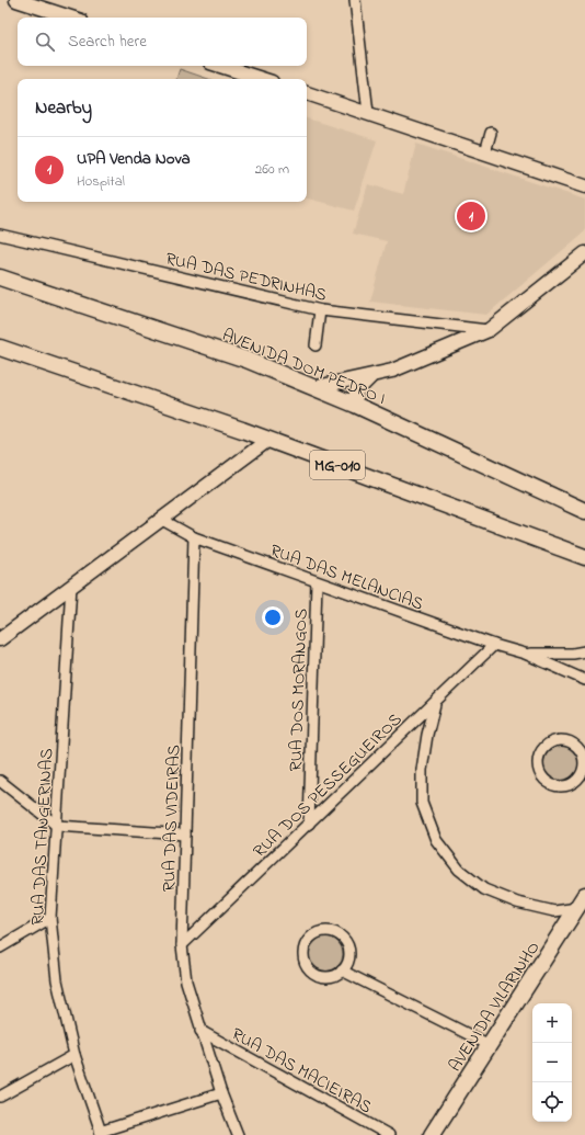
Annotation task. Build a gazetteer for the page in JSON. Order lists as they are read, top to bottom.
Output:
{
  "streets": {
    "highway": ["AVENIDA DOM PEDRO I", "MG-010", "AVENIDA VILARINHO"],
    "street": [
      "RUA DAS PEDRINHAS",
      "RUA DAS MELANCIAS",
      "RUA DOS MORANGOS",
      "RUA DOS PESSEGUEIROS",
      "RUA DAS VIDEIRAS",
      "RUA DAS TANGERINAS",
      "RUA DAS MACIEIRAS"
    ]
  },
  "crossings": [
    ["RUA DAS MELANCIAS", "RUA DOS MORANGOS"],
    ["RUA DAS MELANCIAS", "RUA DOS PESSEGUEIROS"],
    ["RUA DAS MELANCIAS", "RUA DAS VIDEIRAS"],
    ["RUA DOS MORANGOS", "RUA DOS PESSEGUEIROS"],
    ["RUA DOS PESSEGUEIROS", "RUA DAS VIDEIRAS"],
    ["RUA DAS VIDEIRAS", "RUA DAS MACIEIRAS"]
  ],
  "page": {
    "search": "Search here",
    "heading": "Nearby",
    "list": [
      {
        "mark": "1",
        "name": "UPA Venda Nova",
        "note": "Hospital",
        "value": "260 m"
      }
    ],
    "pins": "1",
    "map_buttons": ["+", "−"]
  }
}
